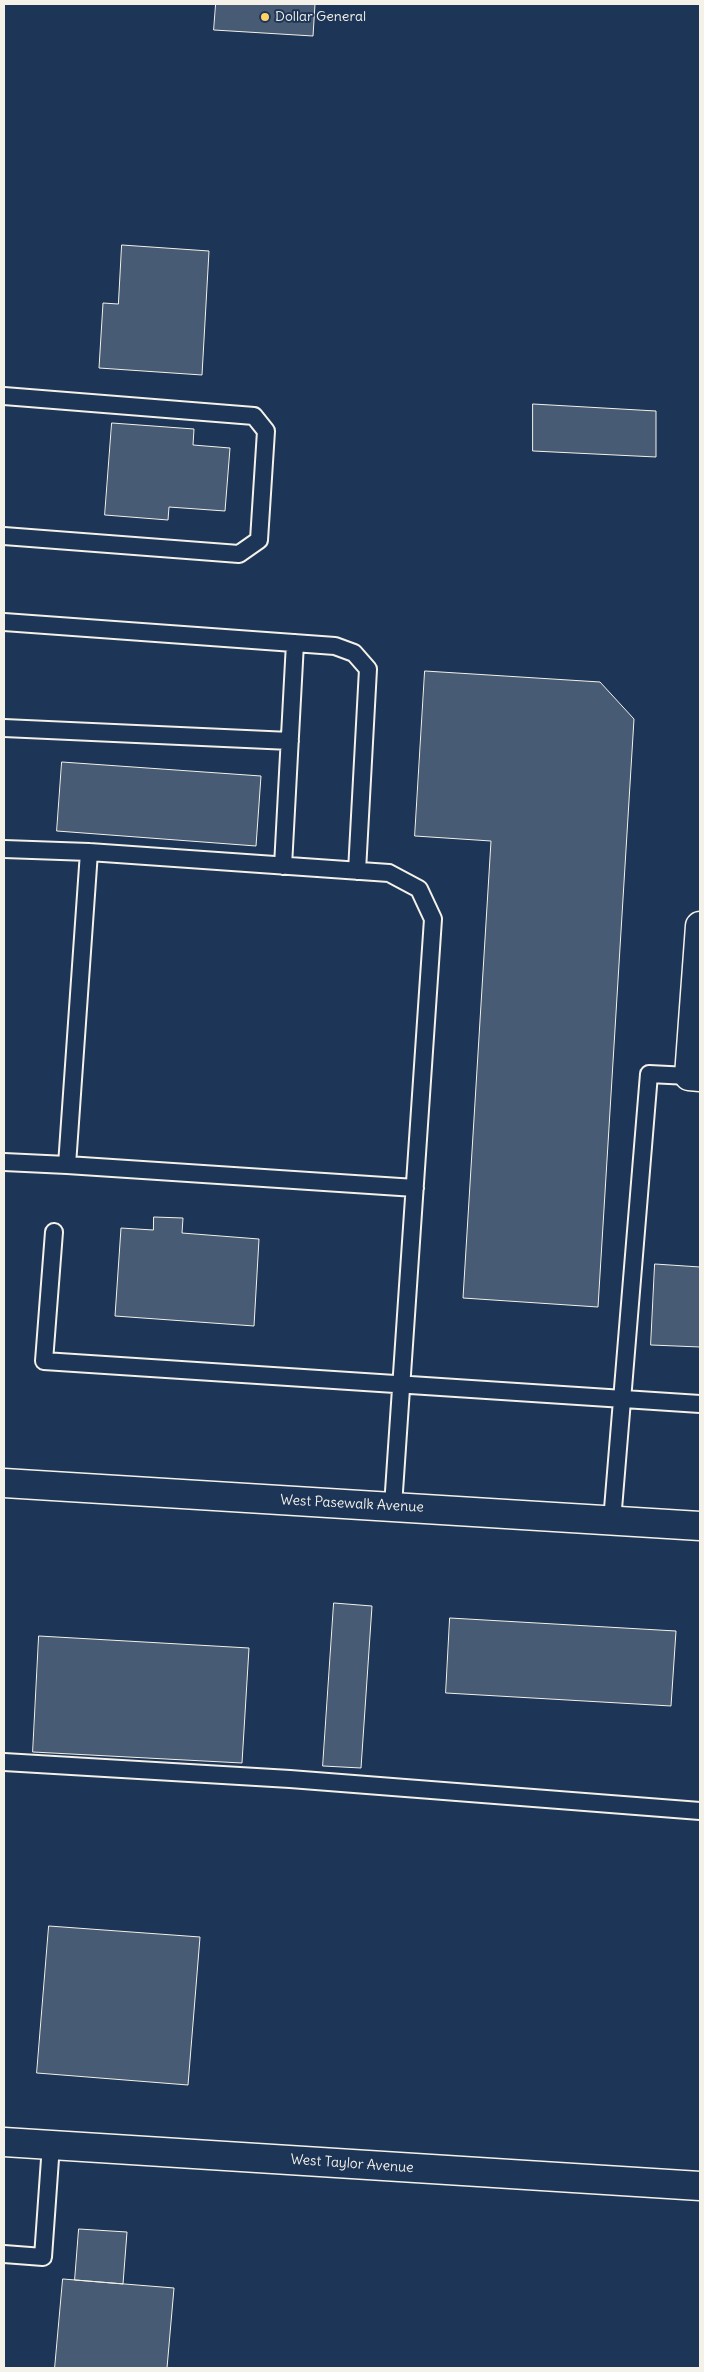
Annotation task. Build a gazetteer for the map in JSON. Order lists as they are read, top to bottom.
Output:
{
  "streets": {
    "street": ["West Pasewalk Avenue", "West Taylor Avenue"]
  },
  "places": ["Dollar General"]
}
